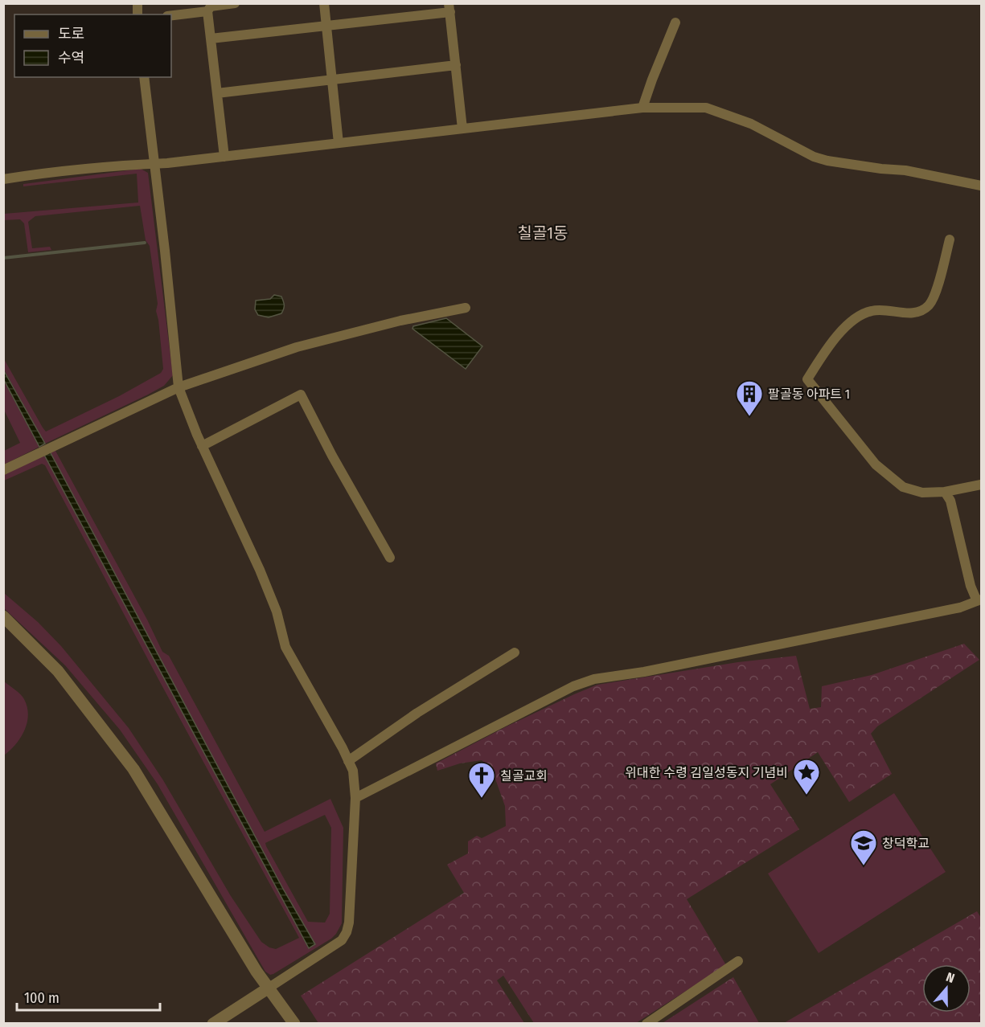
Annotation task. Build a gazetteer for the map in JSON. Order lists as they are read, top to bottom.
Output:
{
  "districts": ["칠골1동"],
  "places": {
    "building": ["팔골동 아파트 1"],
    "place": ["위대한 수령 김일성동지 기념비"],
    "church": ["칠골교회"],
    "school or university": ["창덕학교"]
  },
  "legend": ["도로", "수역"],
  "scale_bar": "100 m",
  "north": "top"
}
